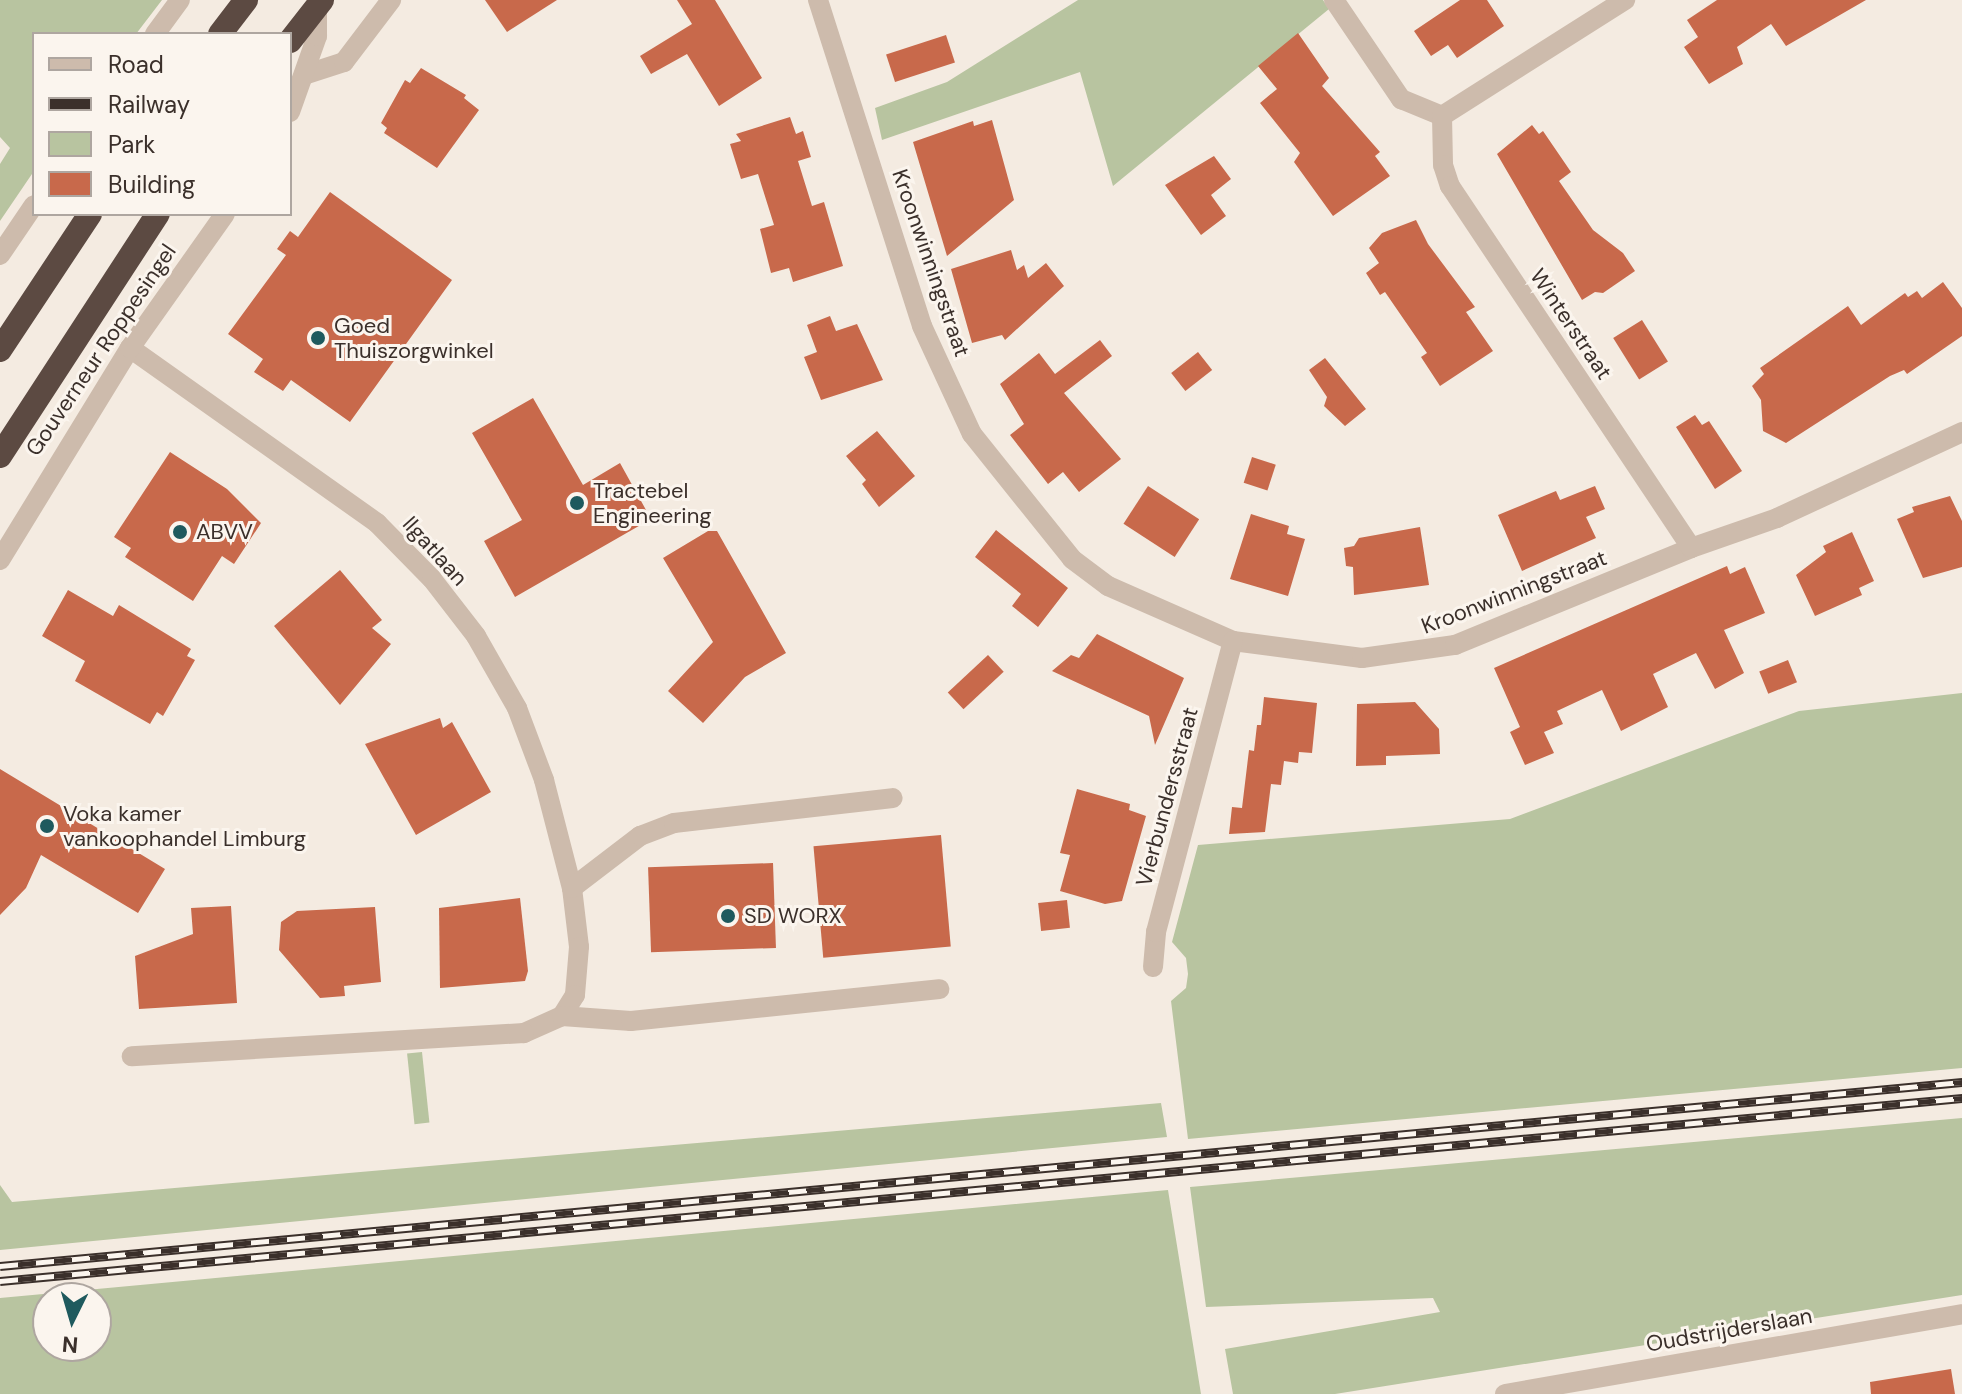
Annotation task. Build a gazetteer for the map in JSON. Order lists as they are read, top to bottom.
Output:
{
  "streets": {
    "highway": ["Gouverneur Roppesingel"],
    "street": [
      "Kroonwinningstraat",
      "Winterstraat",
      "Ilgatlaan",
      "Vierbundersstraat",
      "Oudstrijderslaan"
    ]
  },
  "crossings": [
    ["Kroonwinningstraat", "Winterstraat"],
    ["Kroonwinningstraat", "Vierbundersstraat"],
    ["Gouverneur Roppesingel", "Ilgatlaan"]
  ],
  "places": [
    "Goed Thuiszorgwinkel",
    "Tractebel Engineering",
    "ABVV",
    "Voka kamer vankoophandel Limburg",
    "SD WORX"
  ],
  "legend": [
    "Road",
    "Railway",
    "Park",
    "Building"
  ],
  "north": "bottom"
}
